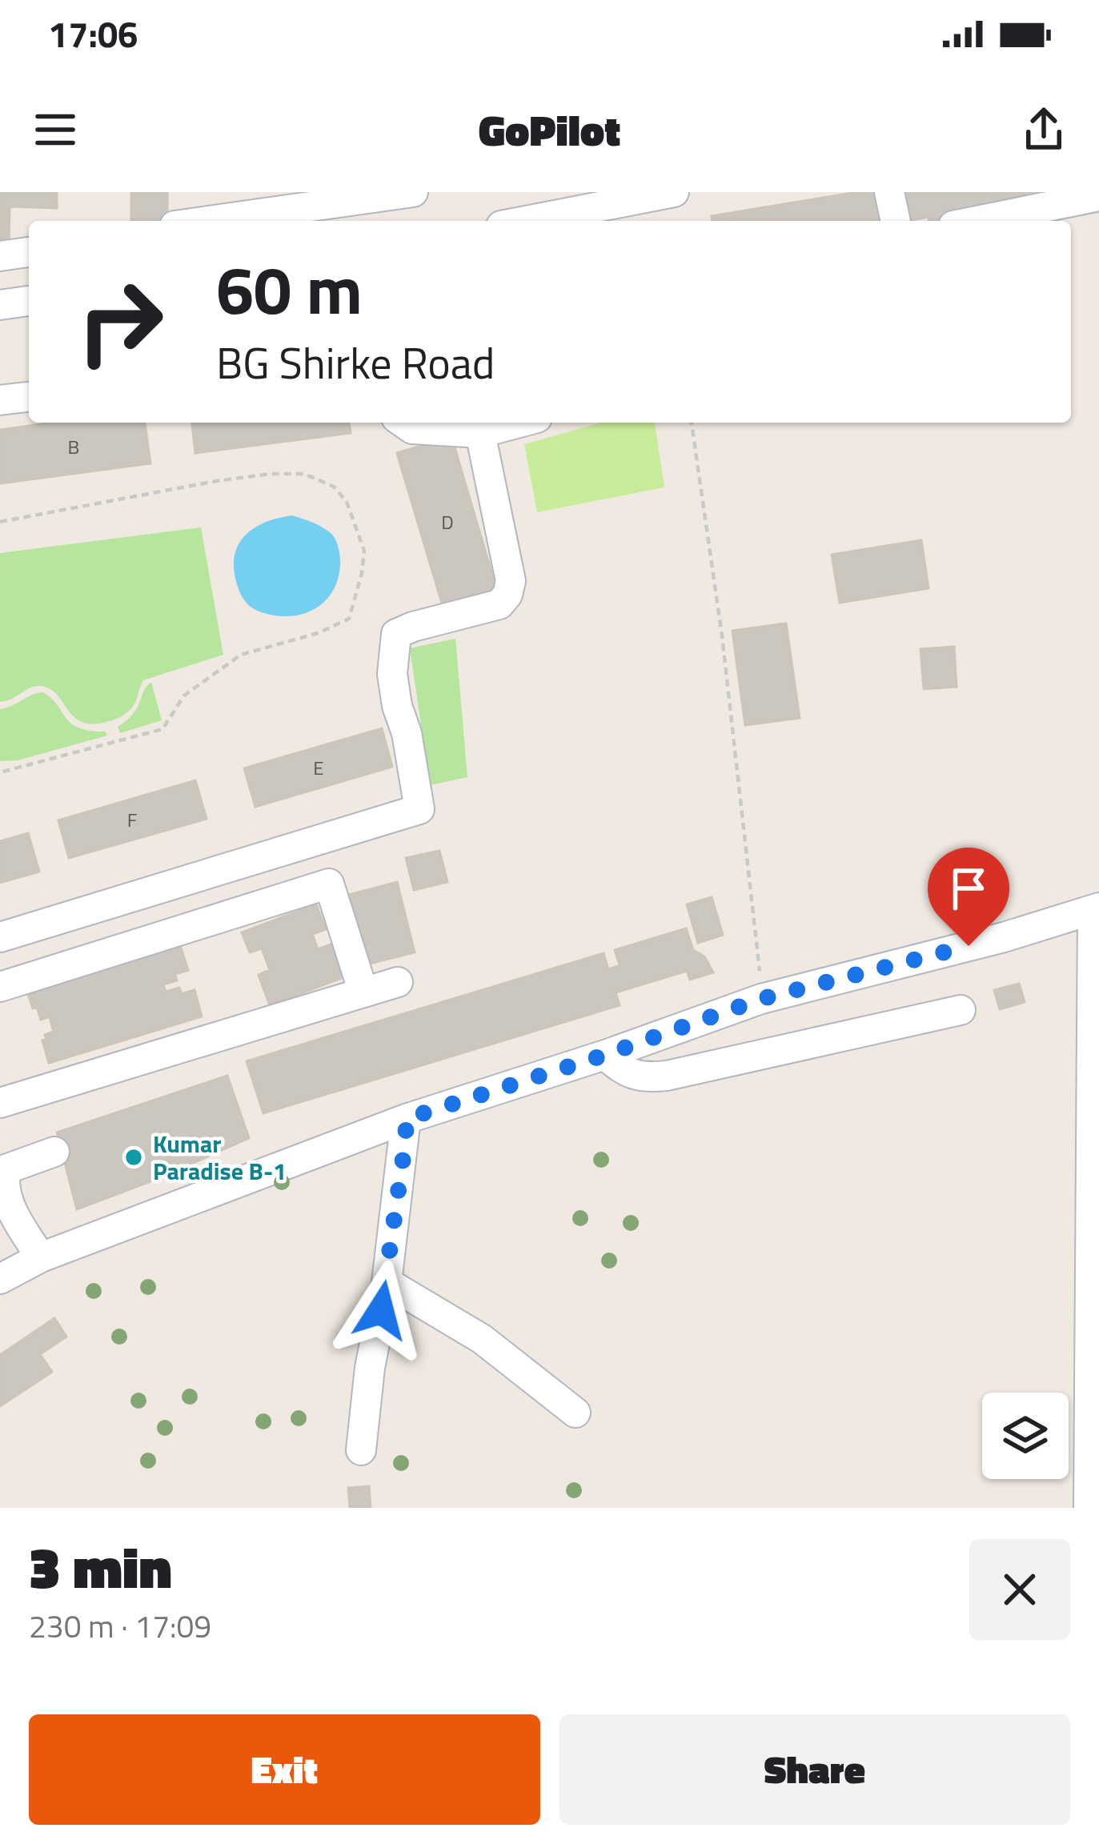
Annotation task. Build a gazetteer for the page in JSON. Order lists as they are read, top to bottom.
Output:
{
  "places": ["Kumar Paradise B-1"],
  "house_numbers": [
    "B",
    "D",
    "E",
    "F"
  ],
  "page": {
    "status": "17:06",
    "header": "GoPilot",
    "turn": ["60 m", "BG Shirke Road"],
    "heading": ["3 min", "230 m · 17:09"],
    "buttons": ["Exit", "Share"]
  }
}
